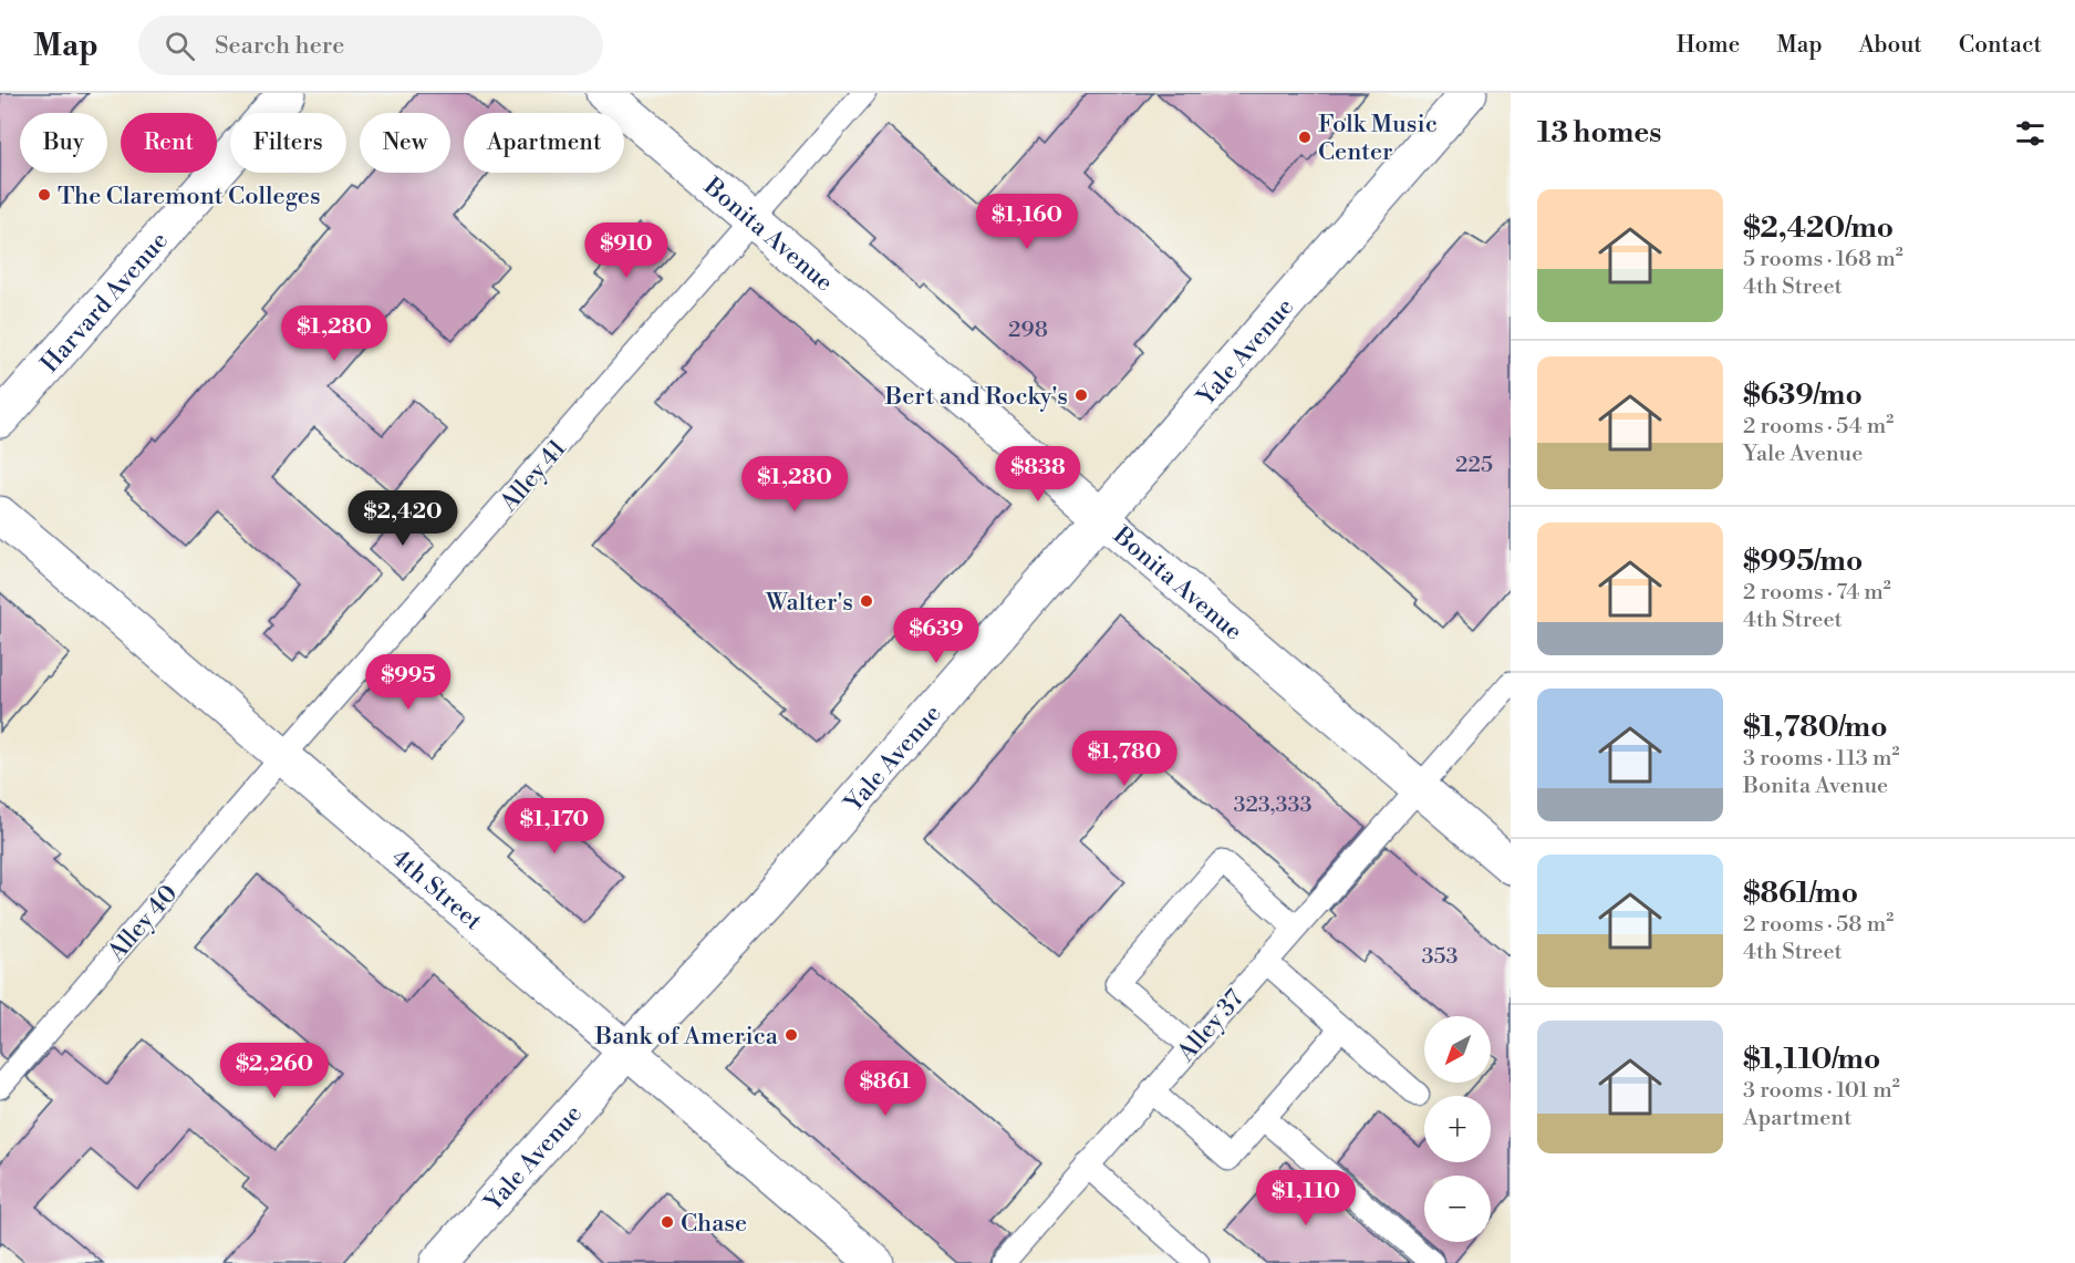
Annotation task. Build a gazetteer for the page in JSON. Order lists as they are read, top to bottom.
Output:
{
  "streets": {
    "street": [
      "Bonita Avenue",
      "Harvard Avenue",
      "Yale Avenue",
      "4th Street"
    ],
    "lane": ["Alley 41", "Alley 40", "Alley 37"]
  },
  "crossings": [
    ["Bonita Avenue", "Yale Avenue"],
    ["Bonita Avenue", "Alley 41"],
    ["Bonita Avenue", "Alley 37"],
    ["Yale Avenue", "4th Street"],
    ["Alley 41", "4th Street"],
    ["Alley 41", "Alley 40"],
    ["4th Street", "Alley 40"]
  ],
  "places": [
    "Folk Music Center",
    "The Claremont Colleges",
    "Bert and Rocky's",
    "Walter's",
    "Bank of America",
    "Chase"
  ],
  "house_numbers": [
    "298",
    "225",
    "323,333",
    "353"
  ],
  "north": "bottom left",
  "page": {
    "header": "Map",
    "search": "Search here",
    "nav": [
      "Home",
      "Map",
      "About",
      "Contact"
    ],
    "heading": "13 homes",
    "chip": [
      "Buy",
      "Rent",
      "Filters",
      "New",
      "Apartment"
    ],
    "list": [
      {
        "name": "$2,420/mo",
        "note": "5 rooms · 168 m² · 4th Street"
      },
      {
        "name": "$639/mo",
        "note": "2 rooms · 54 m² · Yale Avenue"
      },
      {
        "name": "$995/mo",
        "note": "2 rooms · 74 m² · 4th Street"
      },
      {
        "name": "$1,780/mo",
        "note": "3 rooms · 113 m² · Bonita Avenue"
      },
      {
        "name": "$861/mo",
        "note": "2 rooms · 58 m² · 4th Street"
      },
      {
        "name": "$1,110/mo",
        "note": "3 rooms · 101 m² · Apartment"
      }
    ],
    "price": [
      "$1,160",
      "$910",
      "$1,280",
      "$838",
      "$1,280",
      "$2,420",
      "$639",
      "$995",
      "$1,780",
      "$1,170",
      "$2,260",
      "$861",
      "$1,110"
    ],
    "map_buttons": ["+", "−"]
  }
}
